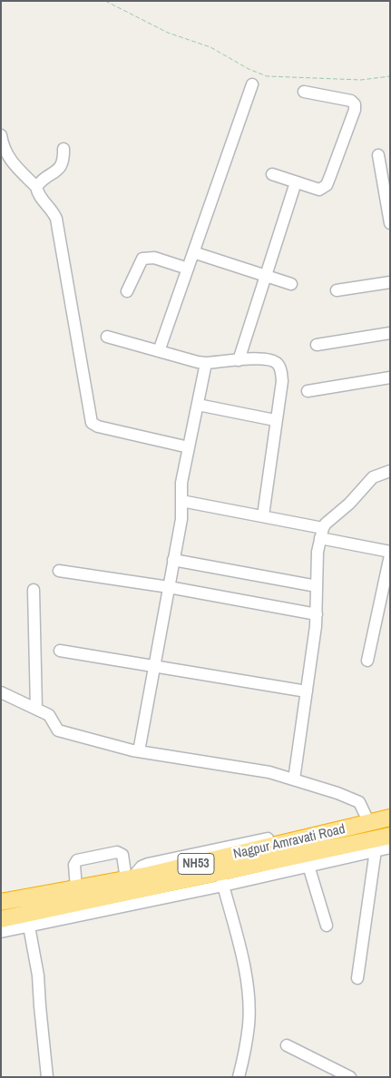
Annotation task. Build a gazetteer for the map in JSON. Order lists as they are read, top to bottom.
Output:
{
  "streets": {
    "highway": ["Nagpur Amravati Road", "NH53"]
  }
}
